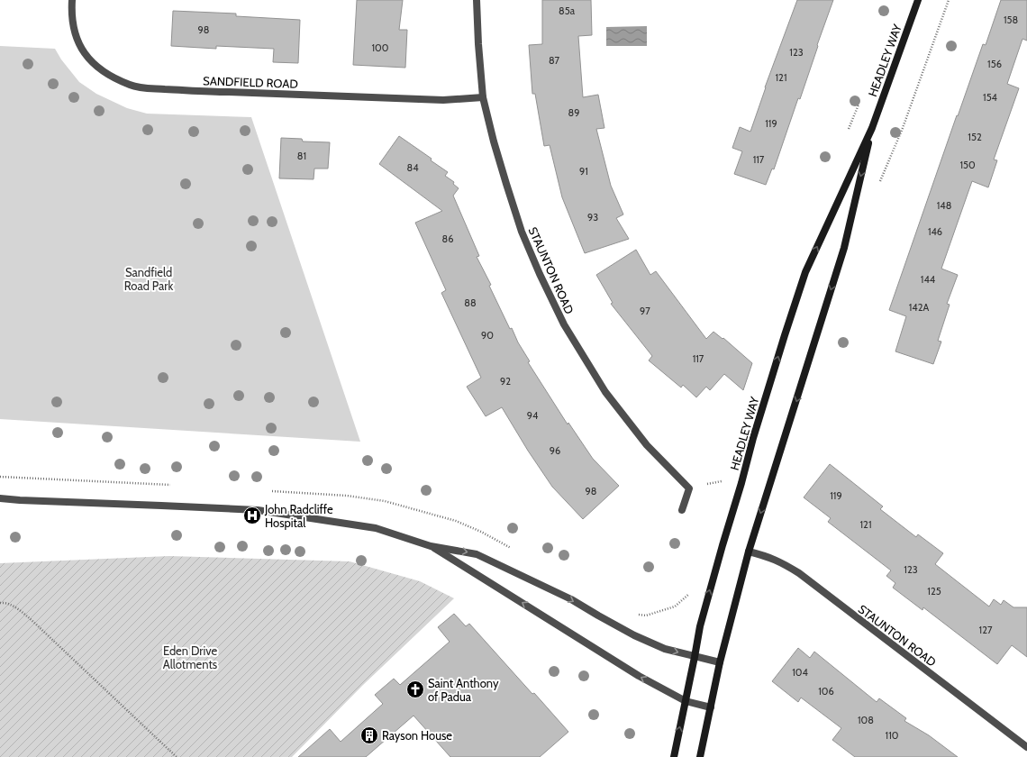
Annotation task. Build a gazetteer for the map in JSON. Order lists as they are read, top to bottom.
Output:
{
  "streets": {
    "main road": ["HEADLEY WAY"],
    "street": ["SANDFIELD ROAD", "STAUNTON ROAD"]
  },
  "crossings": [
    ["HEADLEY WAY", "STAUNTON ROAD"],
    ["SANDFIELD ROAD", "STAUNTON ROAD"]
  ],
  "parks": ["Sandfield Road Park", "Eden Drive Allotments"],
  "places": {
    "hospital": ["John Radcliffe Hospital"],
    "church": ["Saint Anthony of Padua"],
    "building": ["Rayson House"]
  },
  "house_numbers": [
    "85a",
    "158",
    "98",
    "100",
    "123",
    "87",
    "156",
    "121",
    "154",
    "89",
    "119",
    "152",
    "81",
    "117",
    "150",
    "84",
    "91",
    "148",
    "93",
    "146",
    "86",
    "144",
    "88",
    "142A",
    "97",
    "90",
    "117",
    "92",
    "94",
    "96",
    "98",
    "119",
    "121",
    "123",
    "125",
    "127",
    "104",
    "106",
    "108",
    "110"
  ]
}
